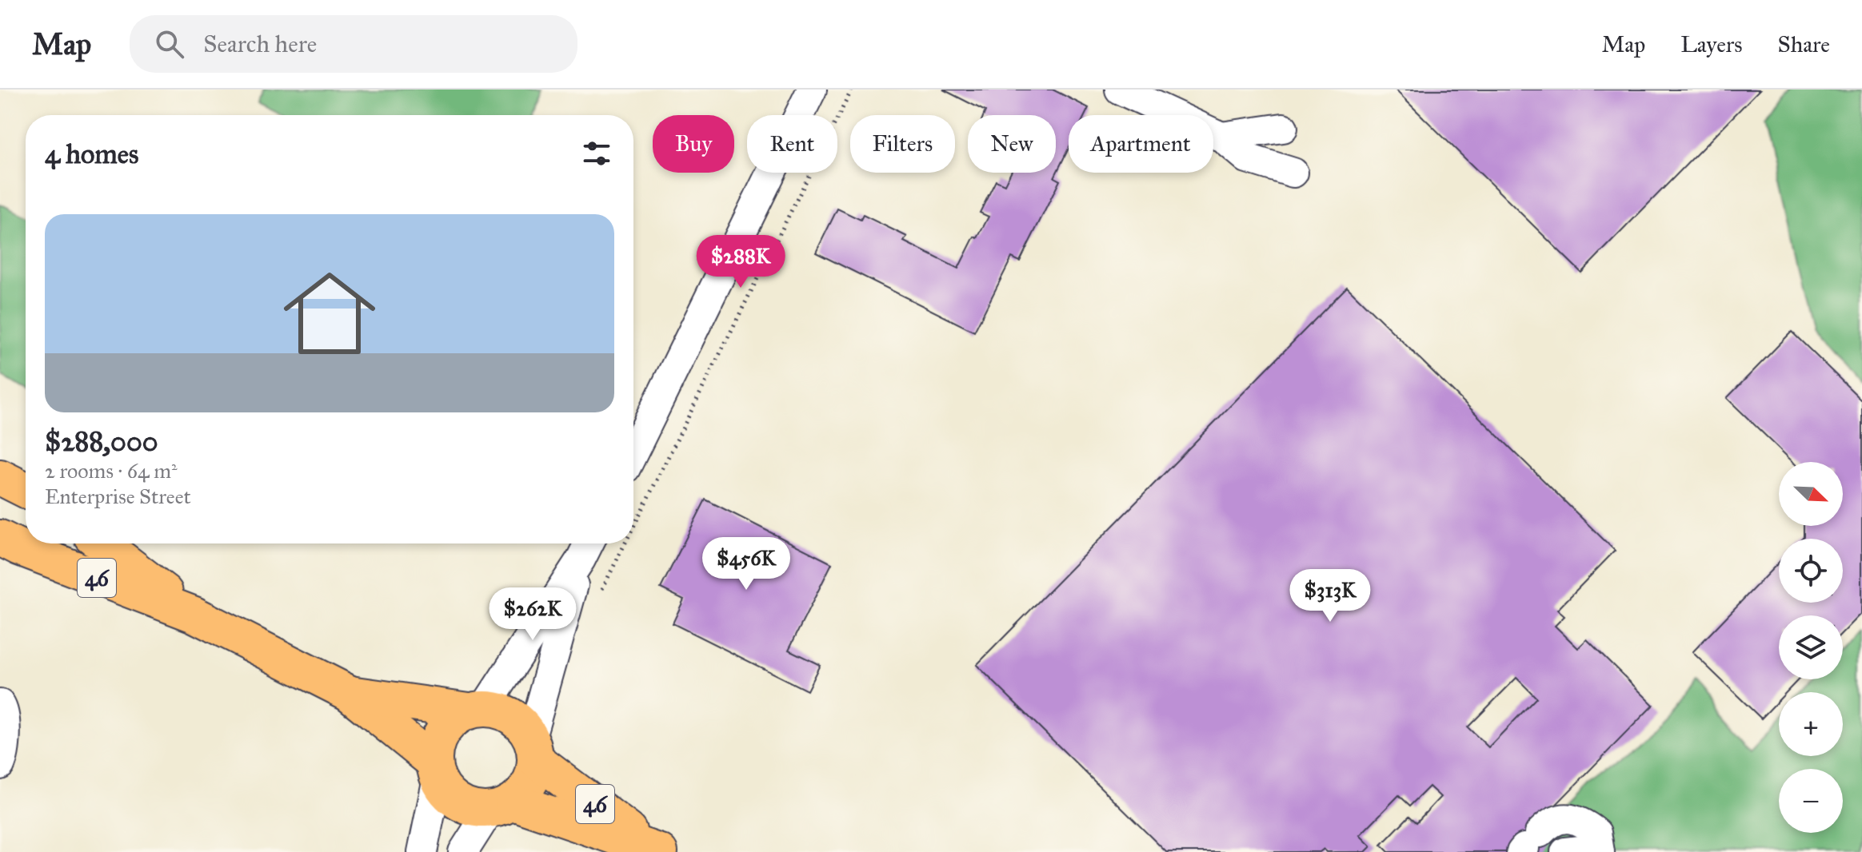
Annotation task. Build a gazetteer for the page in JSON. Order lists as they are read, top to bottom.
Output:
{
  "streets": {
    "main road": ["46"]
  },
  "north": "bottom right",
  "page": {
    "header": "Map",
    "search": "Search here",
    "nav": ["Map", "Layers", "Share"],
    "chip": [
      "Buy",
      "Rent",
      "Filters",
      "New",
      "Apartment"
    ],
    "heading": "4 homes",
    "list": [
      {
        "name": "$288,000",
        "note": "2 rooms · 64 m² · Enterprise Street"
      }
    ],
    "price": [
      "$288K",
      "$456K",
      "$313K",
      "$262K"
    ],
    "map_buttons": ["+", "−"]
  }
}
